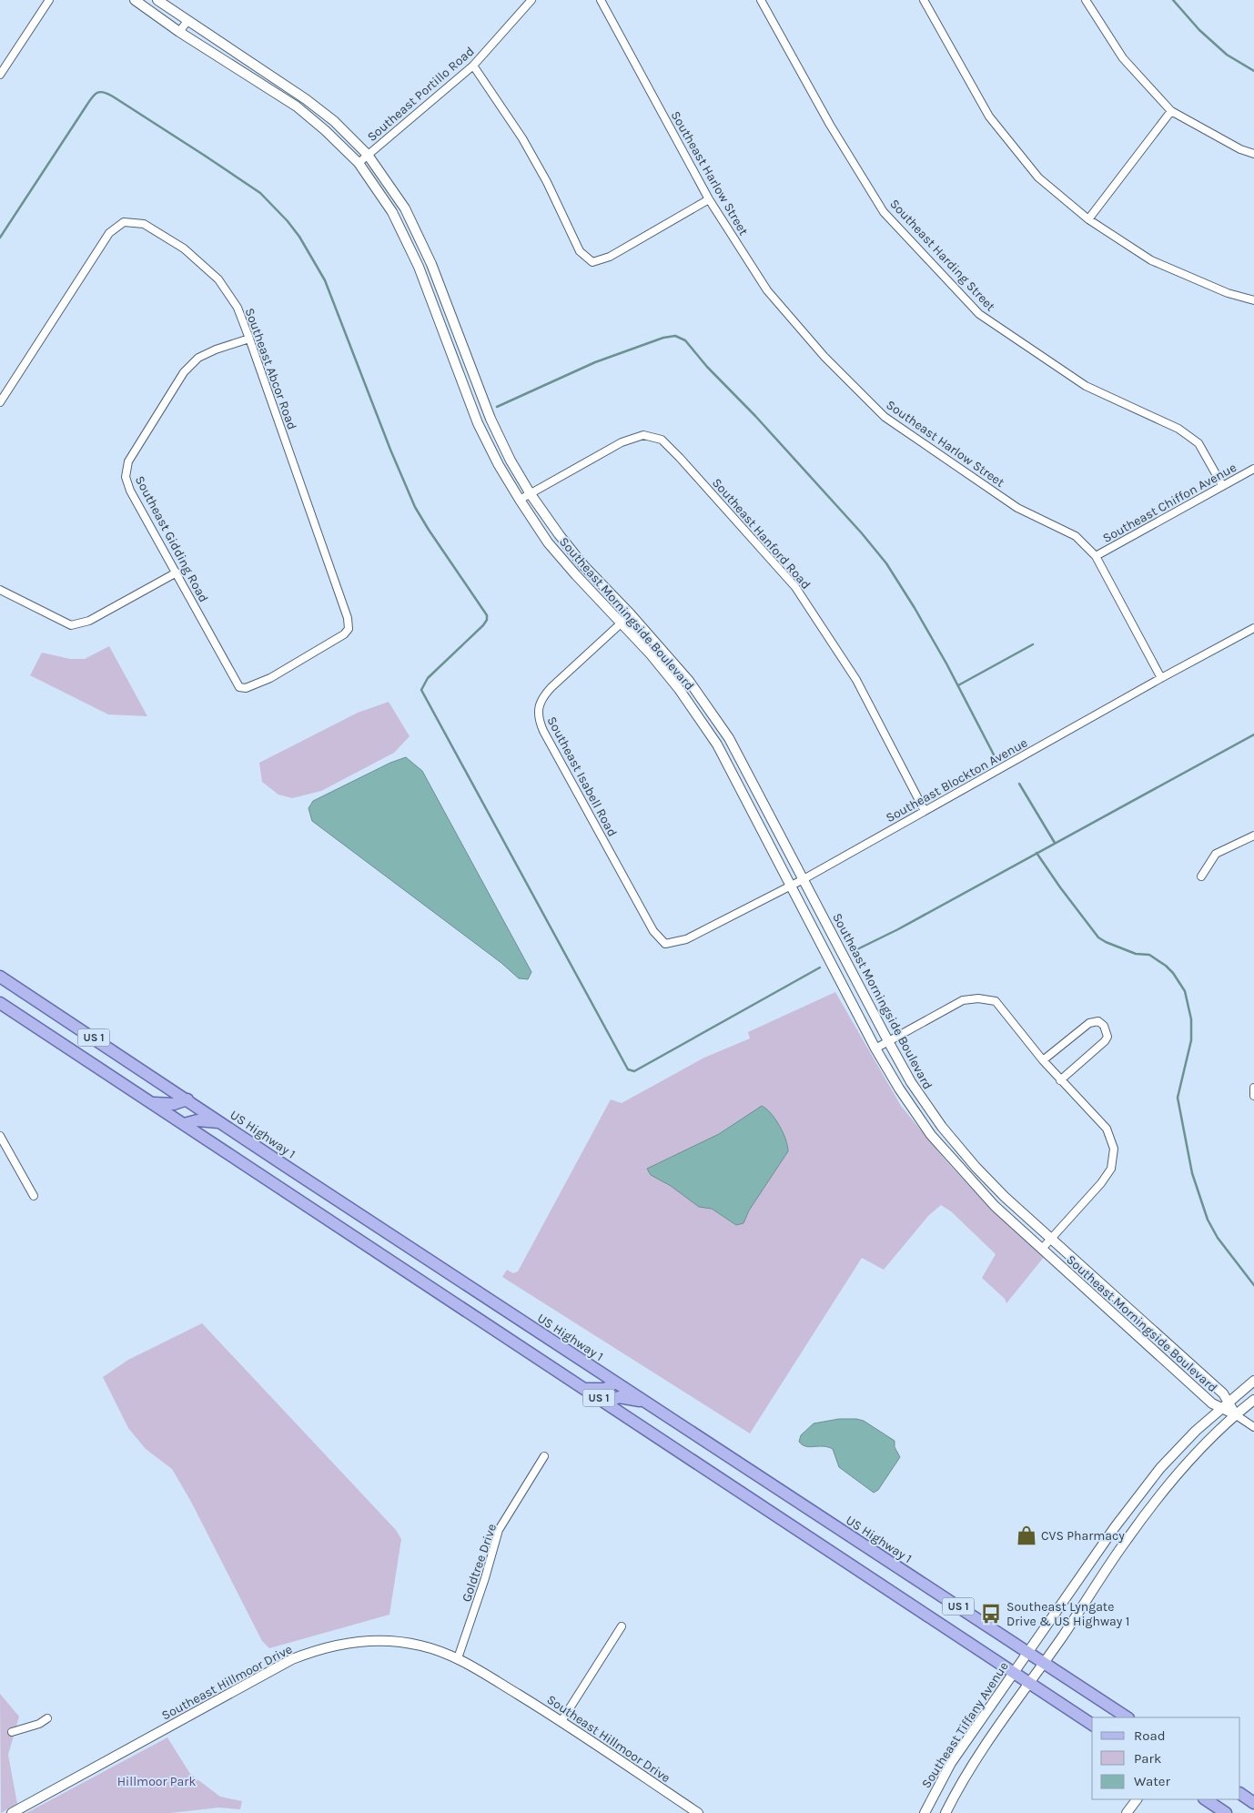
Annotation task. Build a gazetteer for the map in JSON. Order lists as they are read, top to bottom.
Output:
{
  "streets": {
    "main road": ["US 1", "US Highway 1"],
    "street": [
      "Southeast Portillo Road",
      "Southeast Harlow Street",
      "Southeast Harding Street",
      "Southeast Abcor Road",
      "Southeast Chiffon Avenue",
      "Southeast Hanford Road",
      "Southeast Gidding Road",
      "Southeast Morningside Boulevard",
      "Southeast Isabell Road",
      "Southeast Blockton Avenue",
      "Goldtree Drive",
      "Southeast Hillmoor Drive",
      "Southeast Tiffany Avenue"
    ]
  },
  "crossings": [
    ["Southeast Portillo Road", "Southeast Morningside Boulevard"],
    ["Southeast Harlow Street", "Southeast Chiffon Avenue"],
    ["Southeast Harlow Street", "Southeast Blockton Avenue"],
    ["Southeast Harding Street", "Southeast Chiffon Avenue"],
    ["Southeast Abcor Road", "Southeast Gidding Road"],
    ["Southeast Hanford Road", "Southeast Morningside Boulevard"],
    ["Southeast Hanford Road", "Southeast Blockton Avenue"],
    ["Southeast Morningside Boulevard", "Southeast Isabell Road"],
    ["Southeast Morningside Boulevard", "Southeast Blockton Avenue"],
    ["Southeast Morningside Boulevard", "Southeast Tiffany Avenue"],
    ["Southeast Isabell Road", "Southeast Blockton Avenue"],
    ["US 1", "Southeast Tiffany Avenue"],
    ["US Highway 1", "Southeast Tiffany Avenue"],
    ["Goldtree Drive", "Southeast Hillmoor Drive"]
  ],
  "parks": ["Hillmoor Park"],
  "places": {
    "shop": ["CVS Pharmacy"],
    "bus stop": ["Southeast Lyngate Drive & US Highway 1"]
  },
  "legend": ["Road", "Park", "Water"]
}
